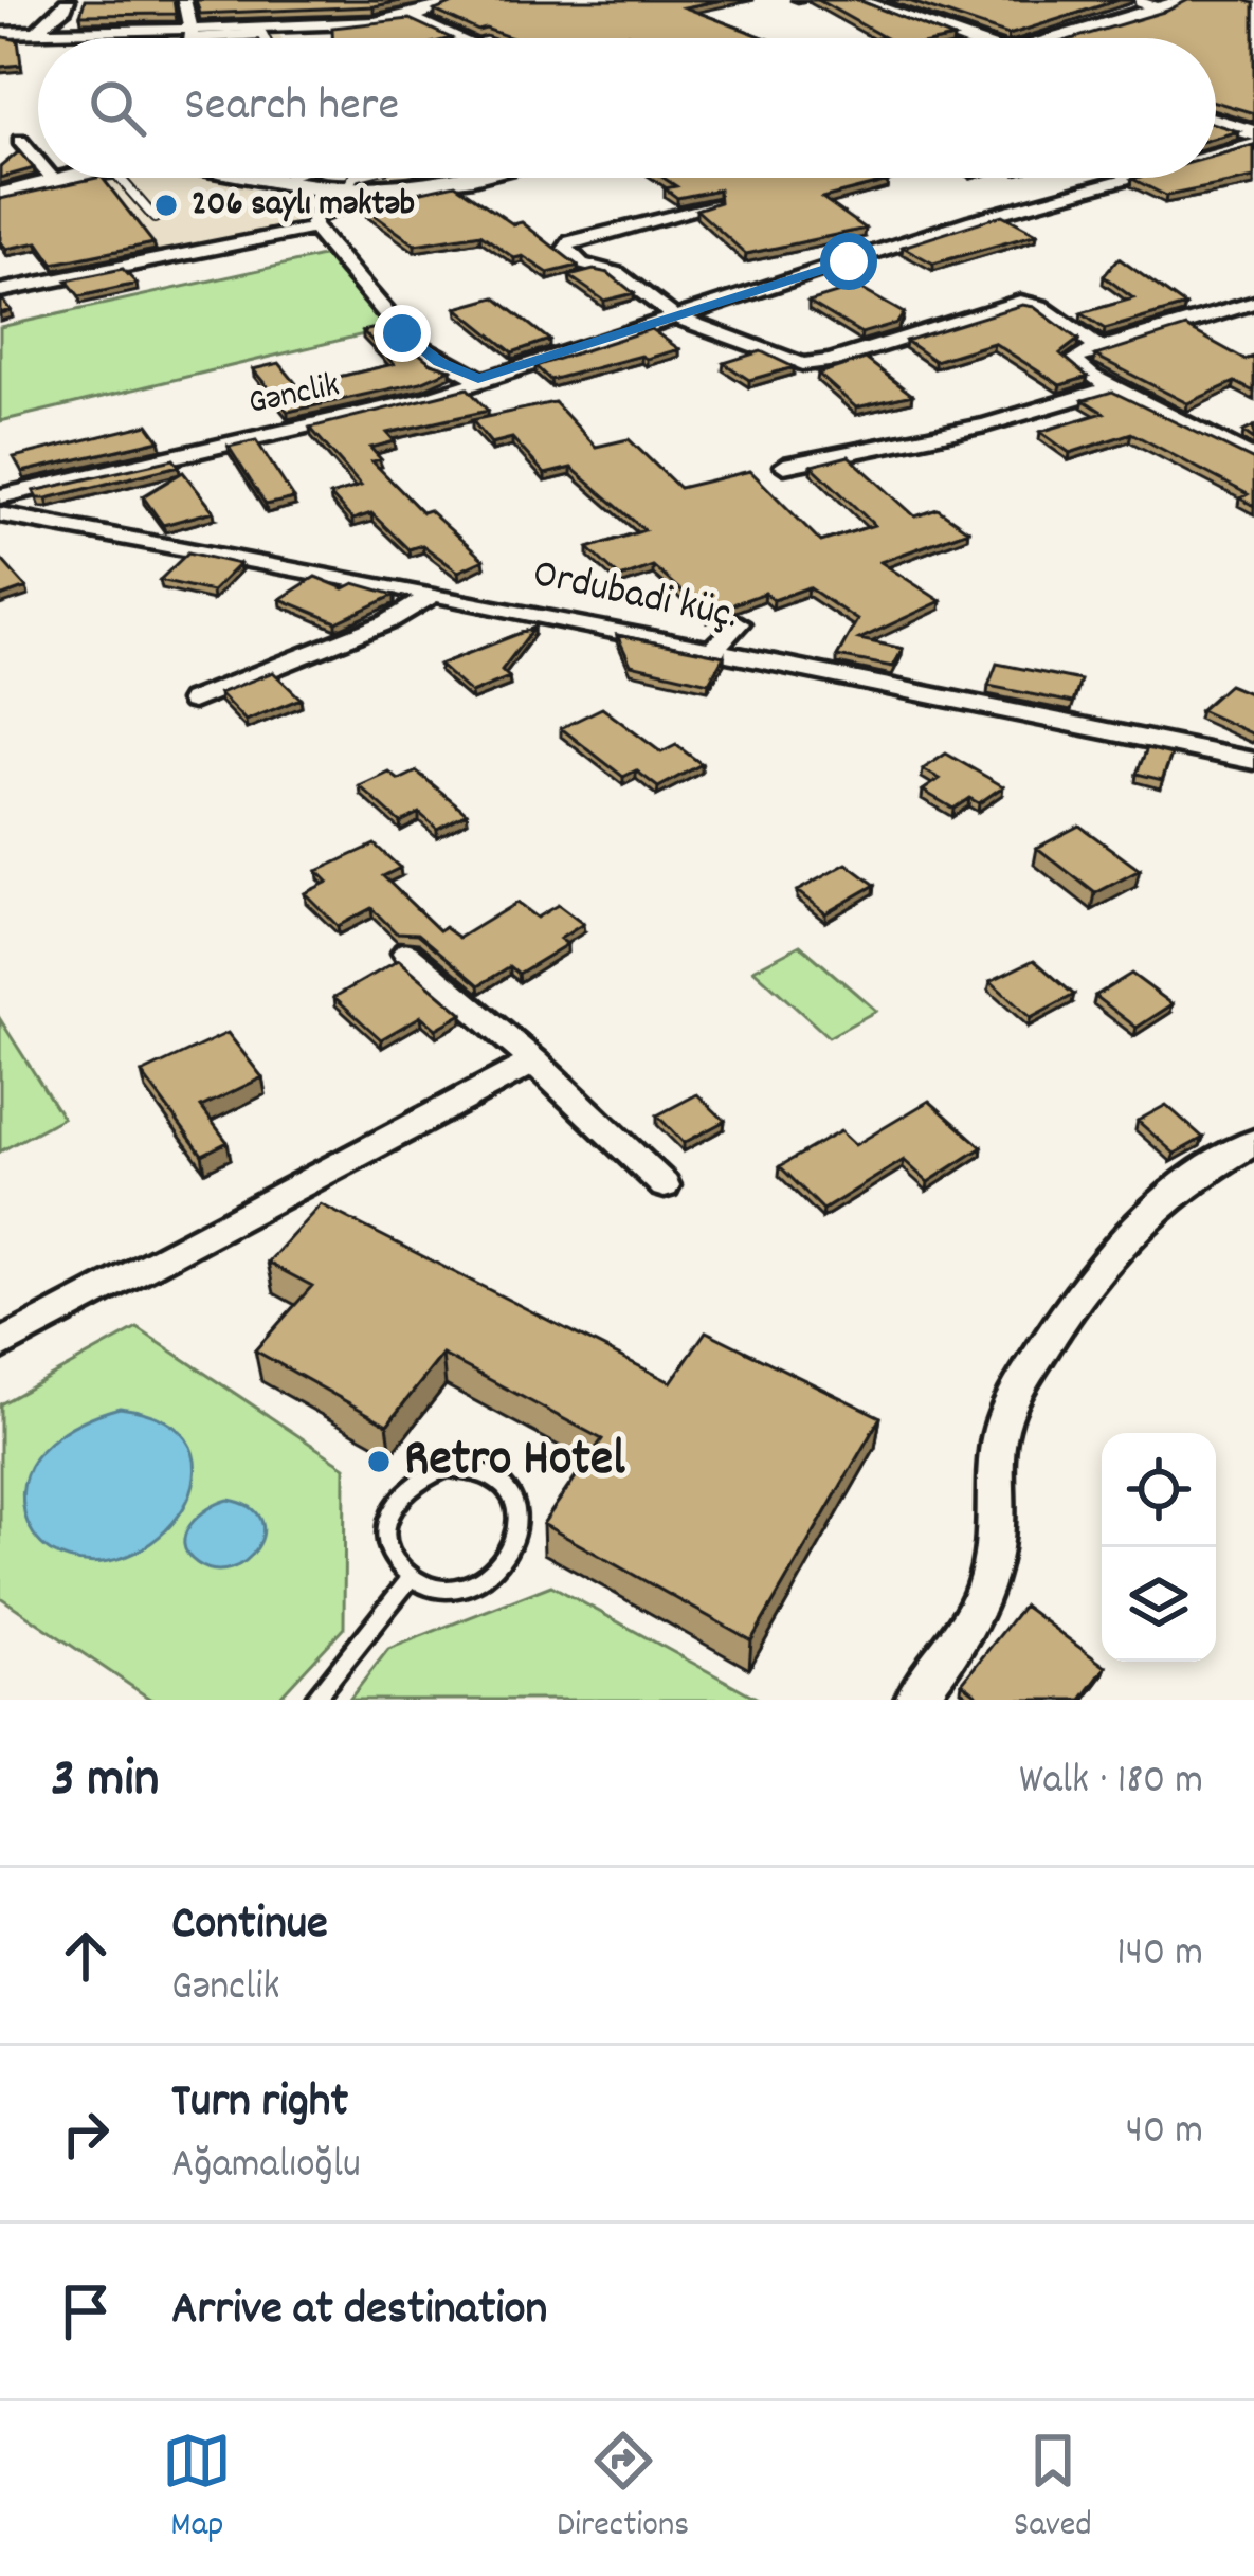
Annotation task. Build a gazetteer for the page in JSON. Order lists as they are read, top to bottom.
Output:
{
  "streets": {
    "street": ["Gənclik", "Ordubadi küç."]
  },
  "places": ["206 saylı məktəb", "Retro Hotel"],
  "page": {
    "search": "Search here",
    "heading": ["3 min", "Walk · 180 m"],
    "list": [
      ["Continue", "Gənclik", "140 m"],
      ["Turn right", "Ağamalıoğlu", "40 m"],
      "Arrive at destination"
    ],
    "nav": ["Map", "Directions", "Saved"]
  }
}
